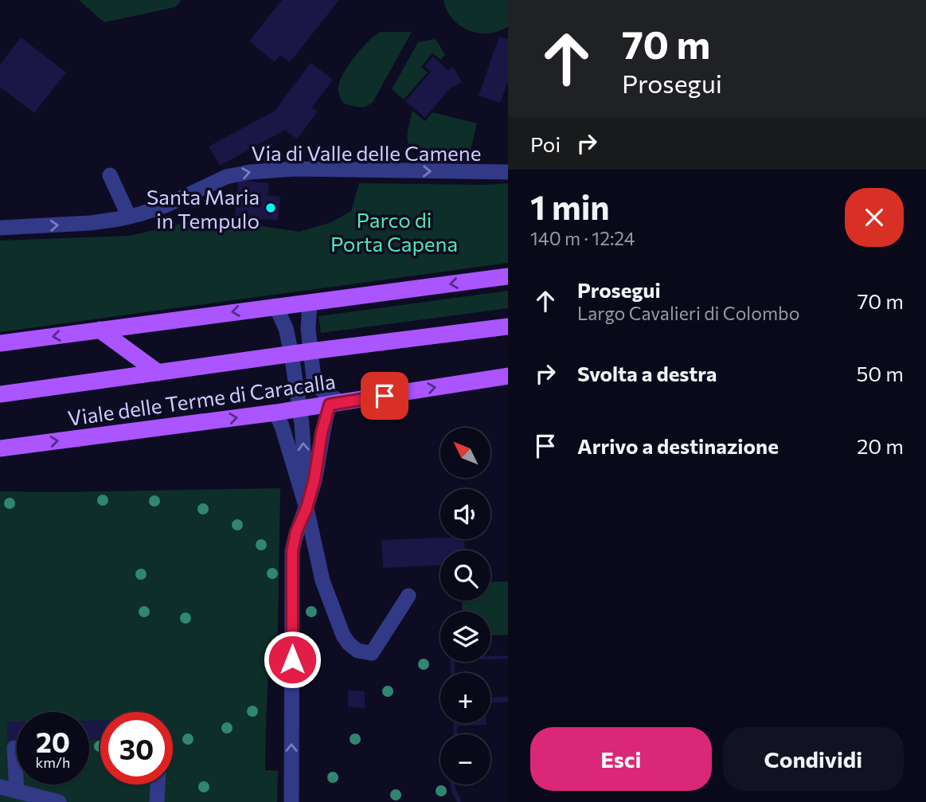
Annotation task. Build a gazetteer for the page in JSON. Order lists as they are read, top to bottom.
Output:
{
  "streets": {
    "main road": ["Viale delle Terme di Caracalla"],
    "street": ["Via di Valle delle Camene"]
  },
  "one_way": ["Via di Valle delle Camene"],
  "parks": ["Parco di Porta Capena"],
  "places": ["Santa Maria in Tempulo"],
  "north": "top left",
  "page": {
    "turn": ["70 m", "Prosegui"],
    "then": "Poi",
    "heading": ["1 min", "140 m · 12:24"],
    "list": [
      {
        "name": "Prosegui",
        "note": "Largo Cavalieri di Colombo",
        "value": "70 m"
      },
      {
        "name": "Svolta a destra",
        "value": "50 m"
      },
      {
        "name": "Arrivo a destinazione",
        "value": "20 m"
      }
    ],
    "map_buttons": ["+", "−"],
    "speed": "20 km/h",
    "limit": "30",
    "buttons": ["Esci", "Condividi"]
  }
}
